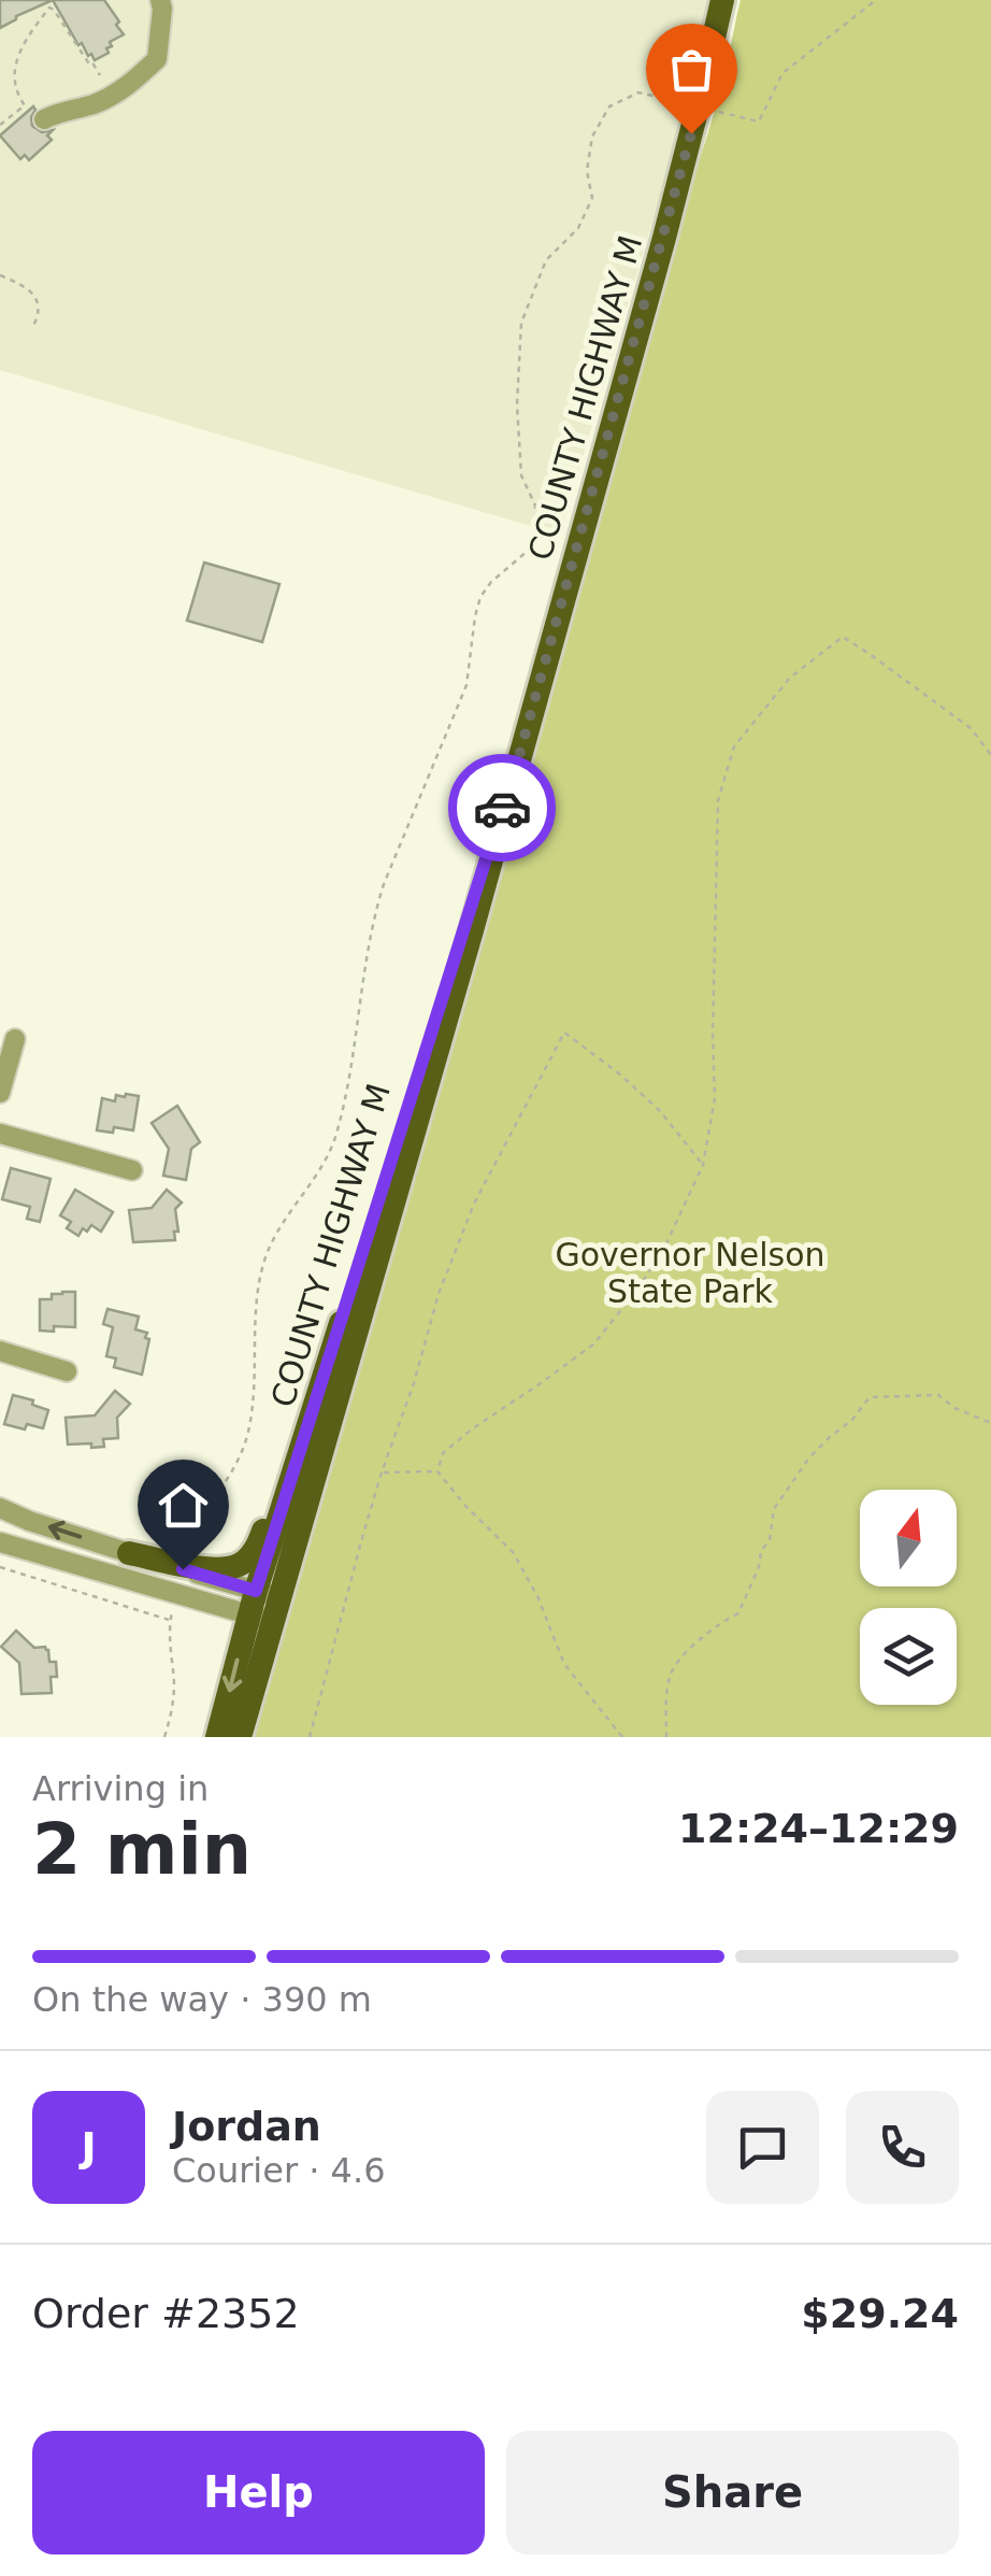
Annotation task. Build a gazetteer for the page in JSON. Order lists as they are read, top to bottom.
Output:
{
  "streets": {
    "main road": ["COUNTY HIGHWAY M"]
  },
  "parks": ["Governor Nelson State Park"],
  "north": "top",
  "page": {
    "heading": ["2 min", "Arriving in", "12:24–12:29"],
    "panel": [
      "Jordan",
      "Courier · 4.6",
      "Order #2352",
      "$29.24"
    ],
    "bar": "On the way · 390 m",
    "round": "J",
    "buttons": ["Help", "Share"]
  }
}
